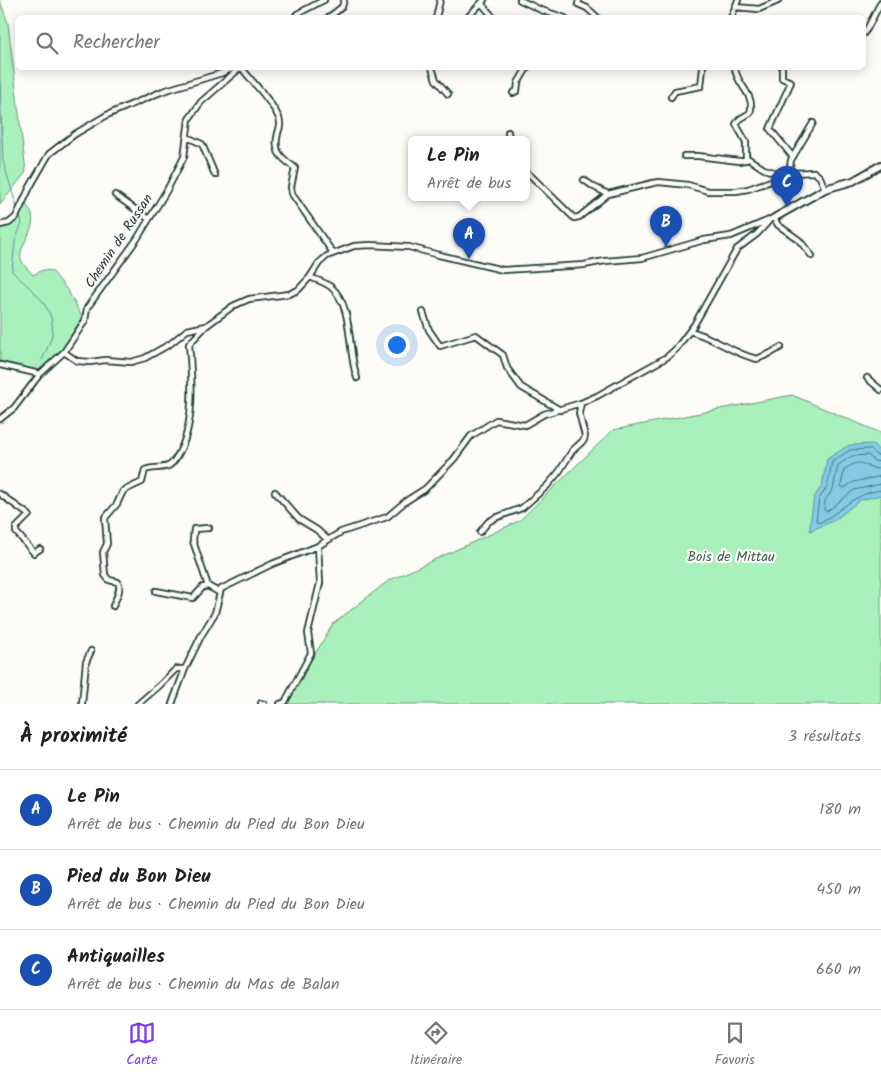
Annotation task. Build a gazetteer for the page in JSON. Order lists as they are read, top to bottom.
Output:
{
  "streets": {
    "street": ["Chemin de Russan"]
  },
  "parks": ["Bois de Mittau"],
  "page": {
    "search": "Rechercher",
    "popup": ["Le Pin", "Arrêt de bus"],
    "pins": ["C", "B", "A"],
    "heading": ["À proximité", "3 résultats"],
    "list": [
      {
        "mark": "A",
        "name": "Le Pin",
        "note": "Arrêt de bus · Chemin du Pied du Bon Dieu",
        "value": "180 m"
      },
      {
        "mark": "B",
        "name": "Pied du Bon Dieu",
        "note": "Arrêt de bus · Chemin du Pied du Bon Dieu",
        "value": "450 m"
      },
      {
        "mark": "C",
        "name": "Antiquailles",
        "note": "Arrêt de bus · Chemin du Mas de Balan",
        "value": "660 m"
      }
    ],
    "nav": ["Carte", "Itinéraire", "Favoris"]
  }
}
